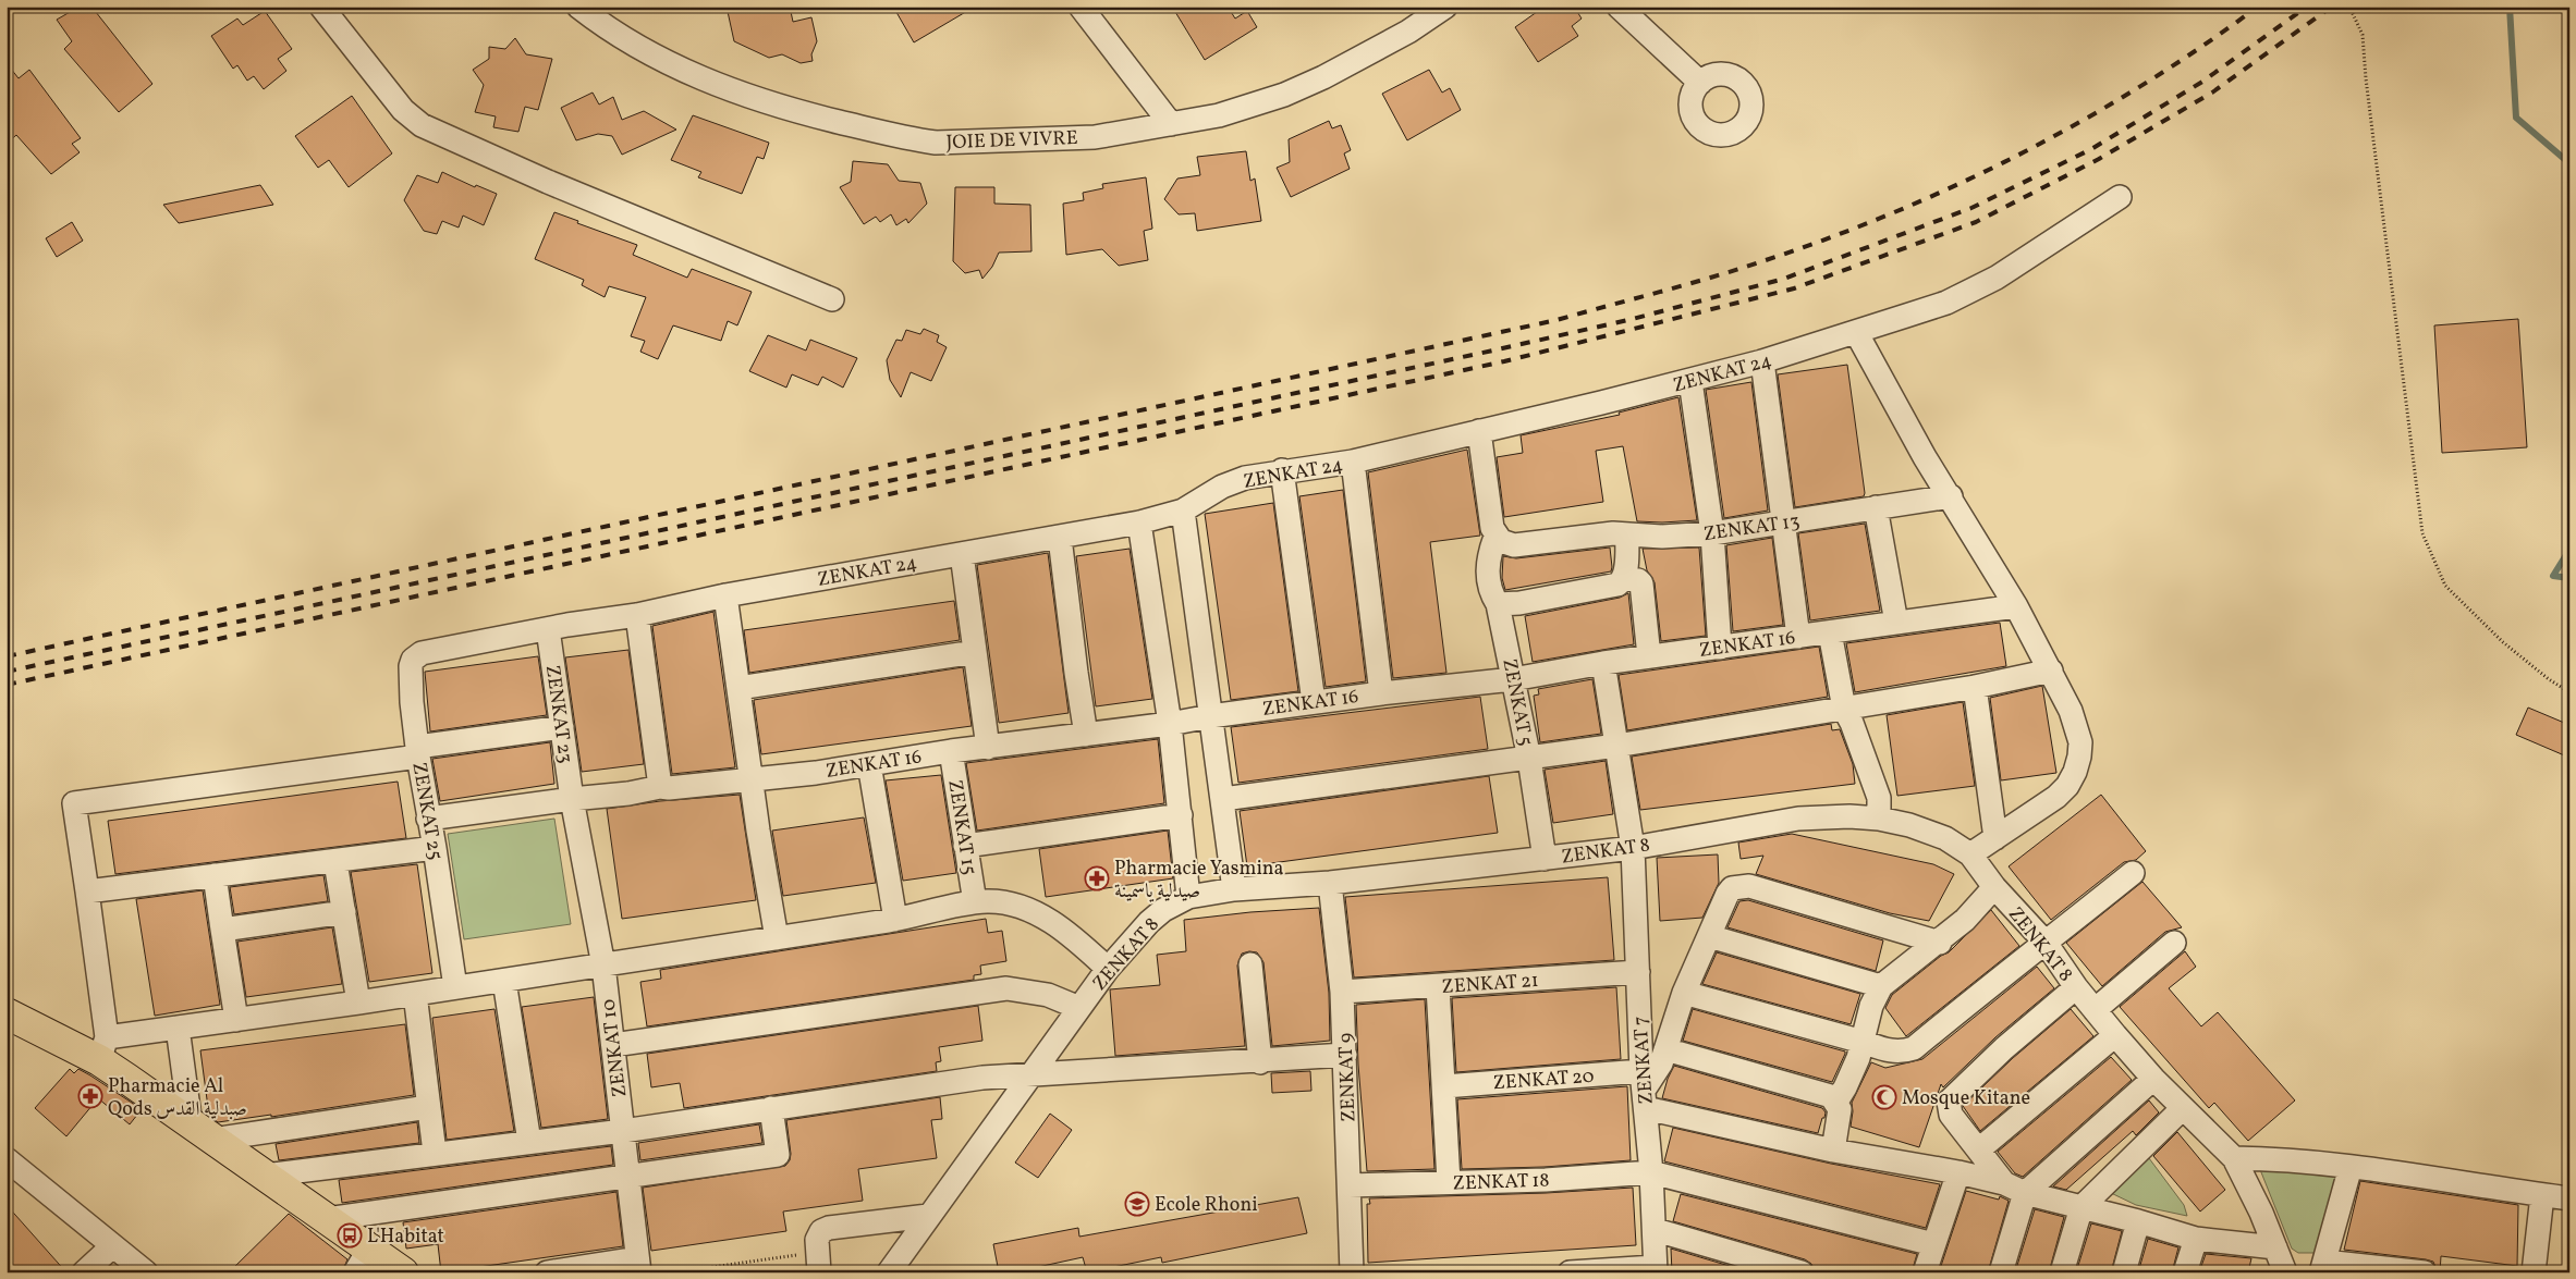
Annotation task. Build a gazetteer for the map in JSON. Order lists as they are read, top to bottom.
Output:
{
  "streets": {
    "street": [
      "JOIE DE VIVRE",
      "ZENKAT 24",
      "ZENKAT 13",
      "ZENKAT 16",
      "ZENKAT 5",
      "ZENKAT 23",
      "ZENKAT 25",
      "ZENKAT 15",
      "ZENKAT 8",
      "ZENKAT 21",
      "ZENKAT 10",
      "ZENKAT 7",
      "ZENKAT 9",
      "ZENKAT 20",
      "ZENKAT 18"
    ]
  },
  "crossings": [
    ["ZENKAT 24", "ZENKAT 23"],
    ["ZENKAT 24", "ZENKAT 25"],
    ["ZENKAT 13", "ZENKAT 5"],
    ["ZENKAT 16", "ZENKAT 5"],
    ["ZENKAT 16", "ZENKAT 23"],
    ["ZENKAT 16", "ZENKAT 25"],
    ["ZENKAT 16", "ZENKAT 15"],
    ["ZENKAT 16", "ZENKAT 7"],
    ["ZENKAT 5", "ZENKAT 8"],
    ["ZENKAT 23", "ZENKAT 10"],
    ["ZENKAT 8", "ZENKAT 7"],
    ["ZENKAT 8", "ZENKAT 9"],
    ["ZENKAT 8", "ZENKAT 20"],
    ["ZENKAT 21", "ZENKAT 7"],
    ["ZENKAT 21", "ZENKAT 9"],
    ["ZENKAT 7", "ZENKAT 20"],
    ["ZENKAT 7", "ZENKAT 18"],
    ["ZENKAT 9", "ZENKAT 18"]
  ],
  "places": {
    "pharmacy": ["Pharmacie Yasmina صيدلية ياسمينة", "Pharmacie Al Qods صبدلية القدس"],
    "mosque": ["Mosque Kitane"],
    "school or university": ["Ecole Rhoni"],
    "bus stop": ["L'Habitat"]
  }
}
